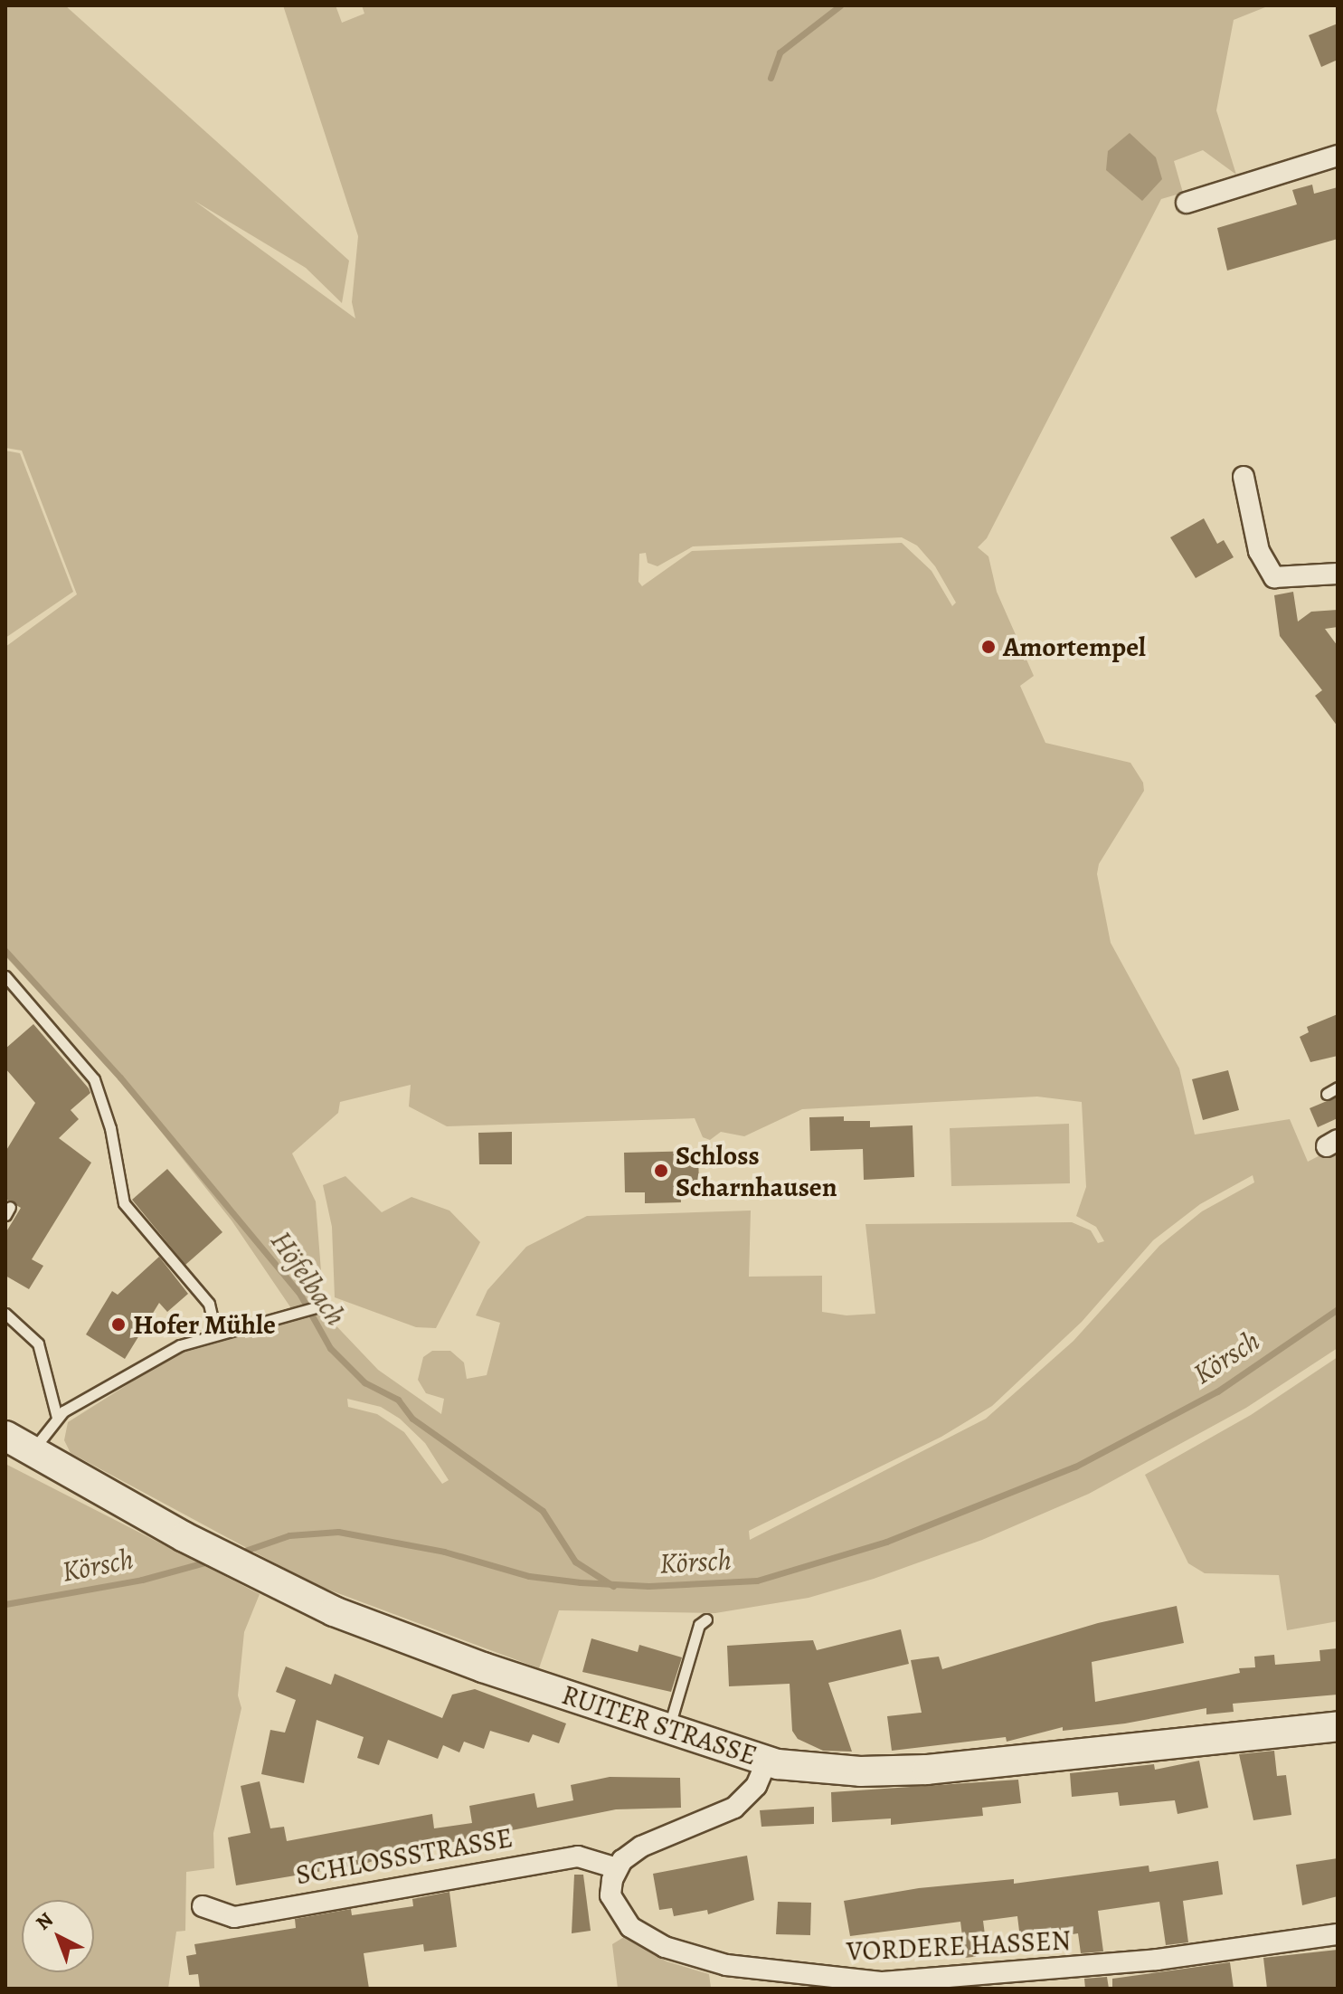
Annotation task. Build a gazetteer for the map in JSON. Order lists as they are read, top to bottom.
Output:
{
  "streets": {
    "main road": ["RUITER STRASSE"],
    "street": ["SCHLOSSSTRASSE", "VORDERE HASSEN"]
  },
  "crossings": [
    ["SCHLOSSSTRASSE", "VORDERE HASSEN"]
  ],
  "water": ["Höfelbach", "Körsch"],
  "places": ["Amortempel", "Schloss Scharnhausen", "Hofer Mühle"],
  "north": "top left"
}
